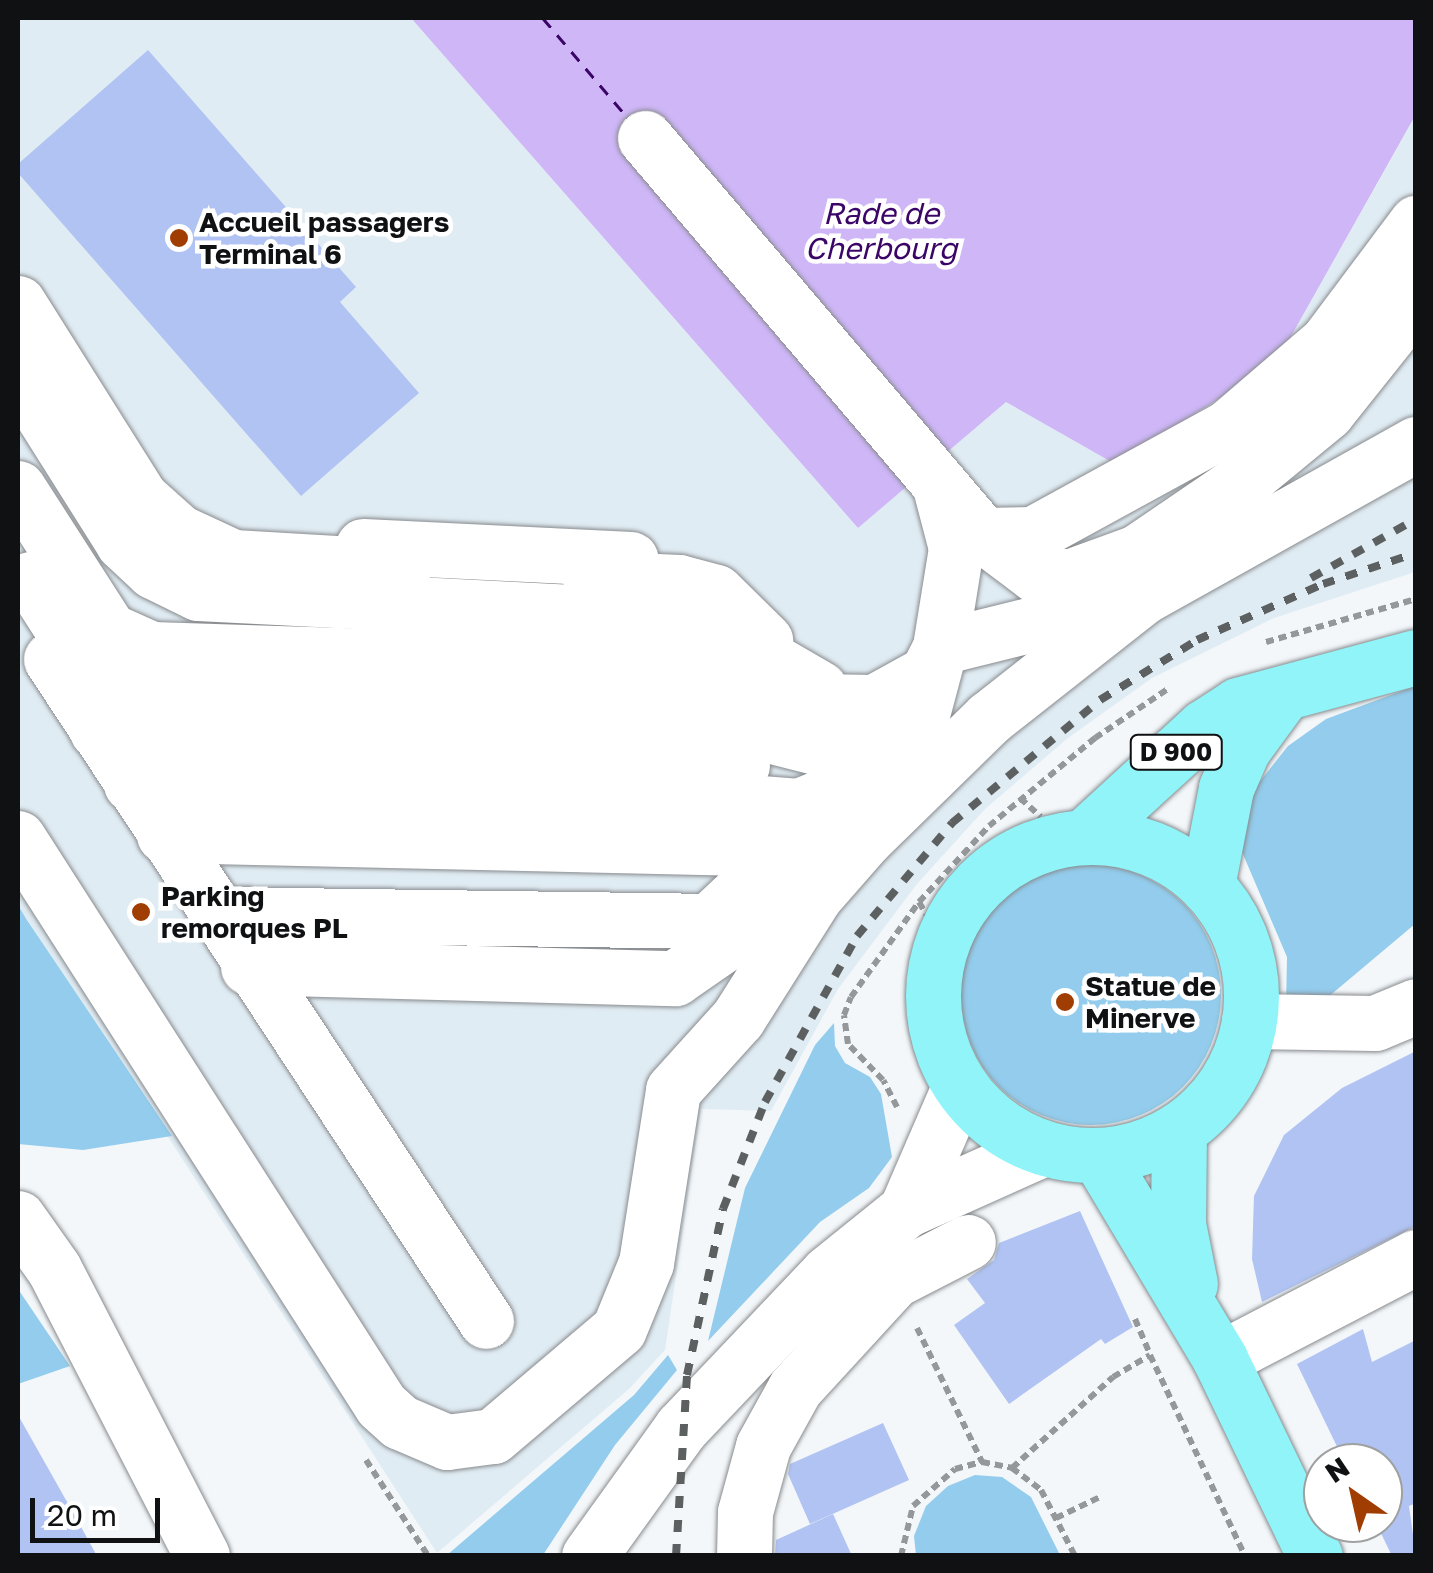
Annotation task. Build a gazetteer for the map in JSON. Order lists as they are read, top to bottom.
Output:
{
  "streets": {
    "main road": ["D 900"]
  },
  "water": ["Rade de Cherbourg"],
  "places": ["Accueil passagers Terminal 6", "Parking remorques PL", "Statue de Minerve"],
  "scale_bar": "20 m",
  "north": "top left"
}
